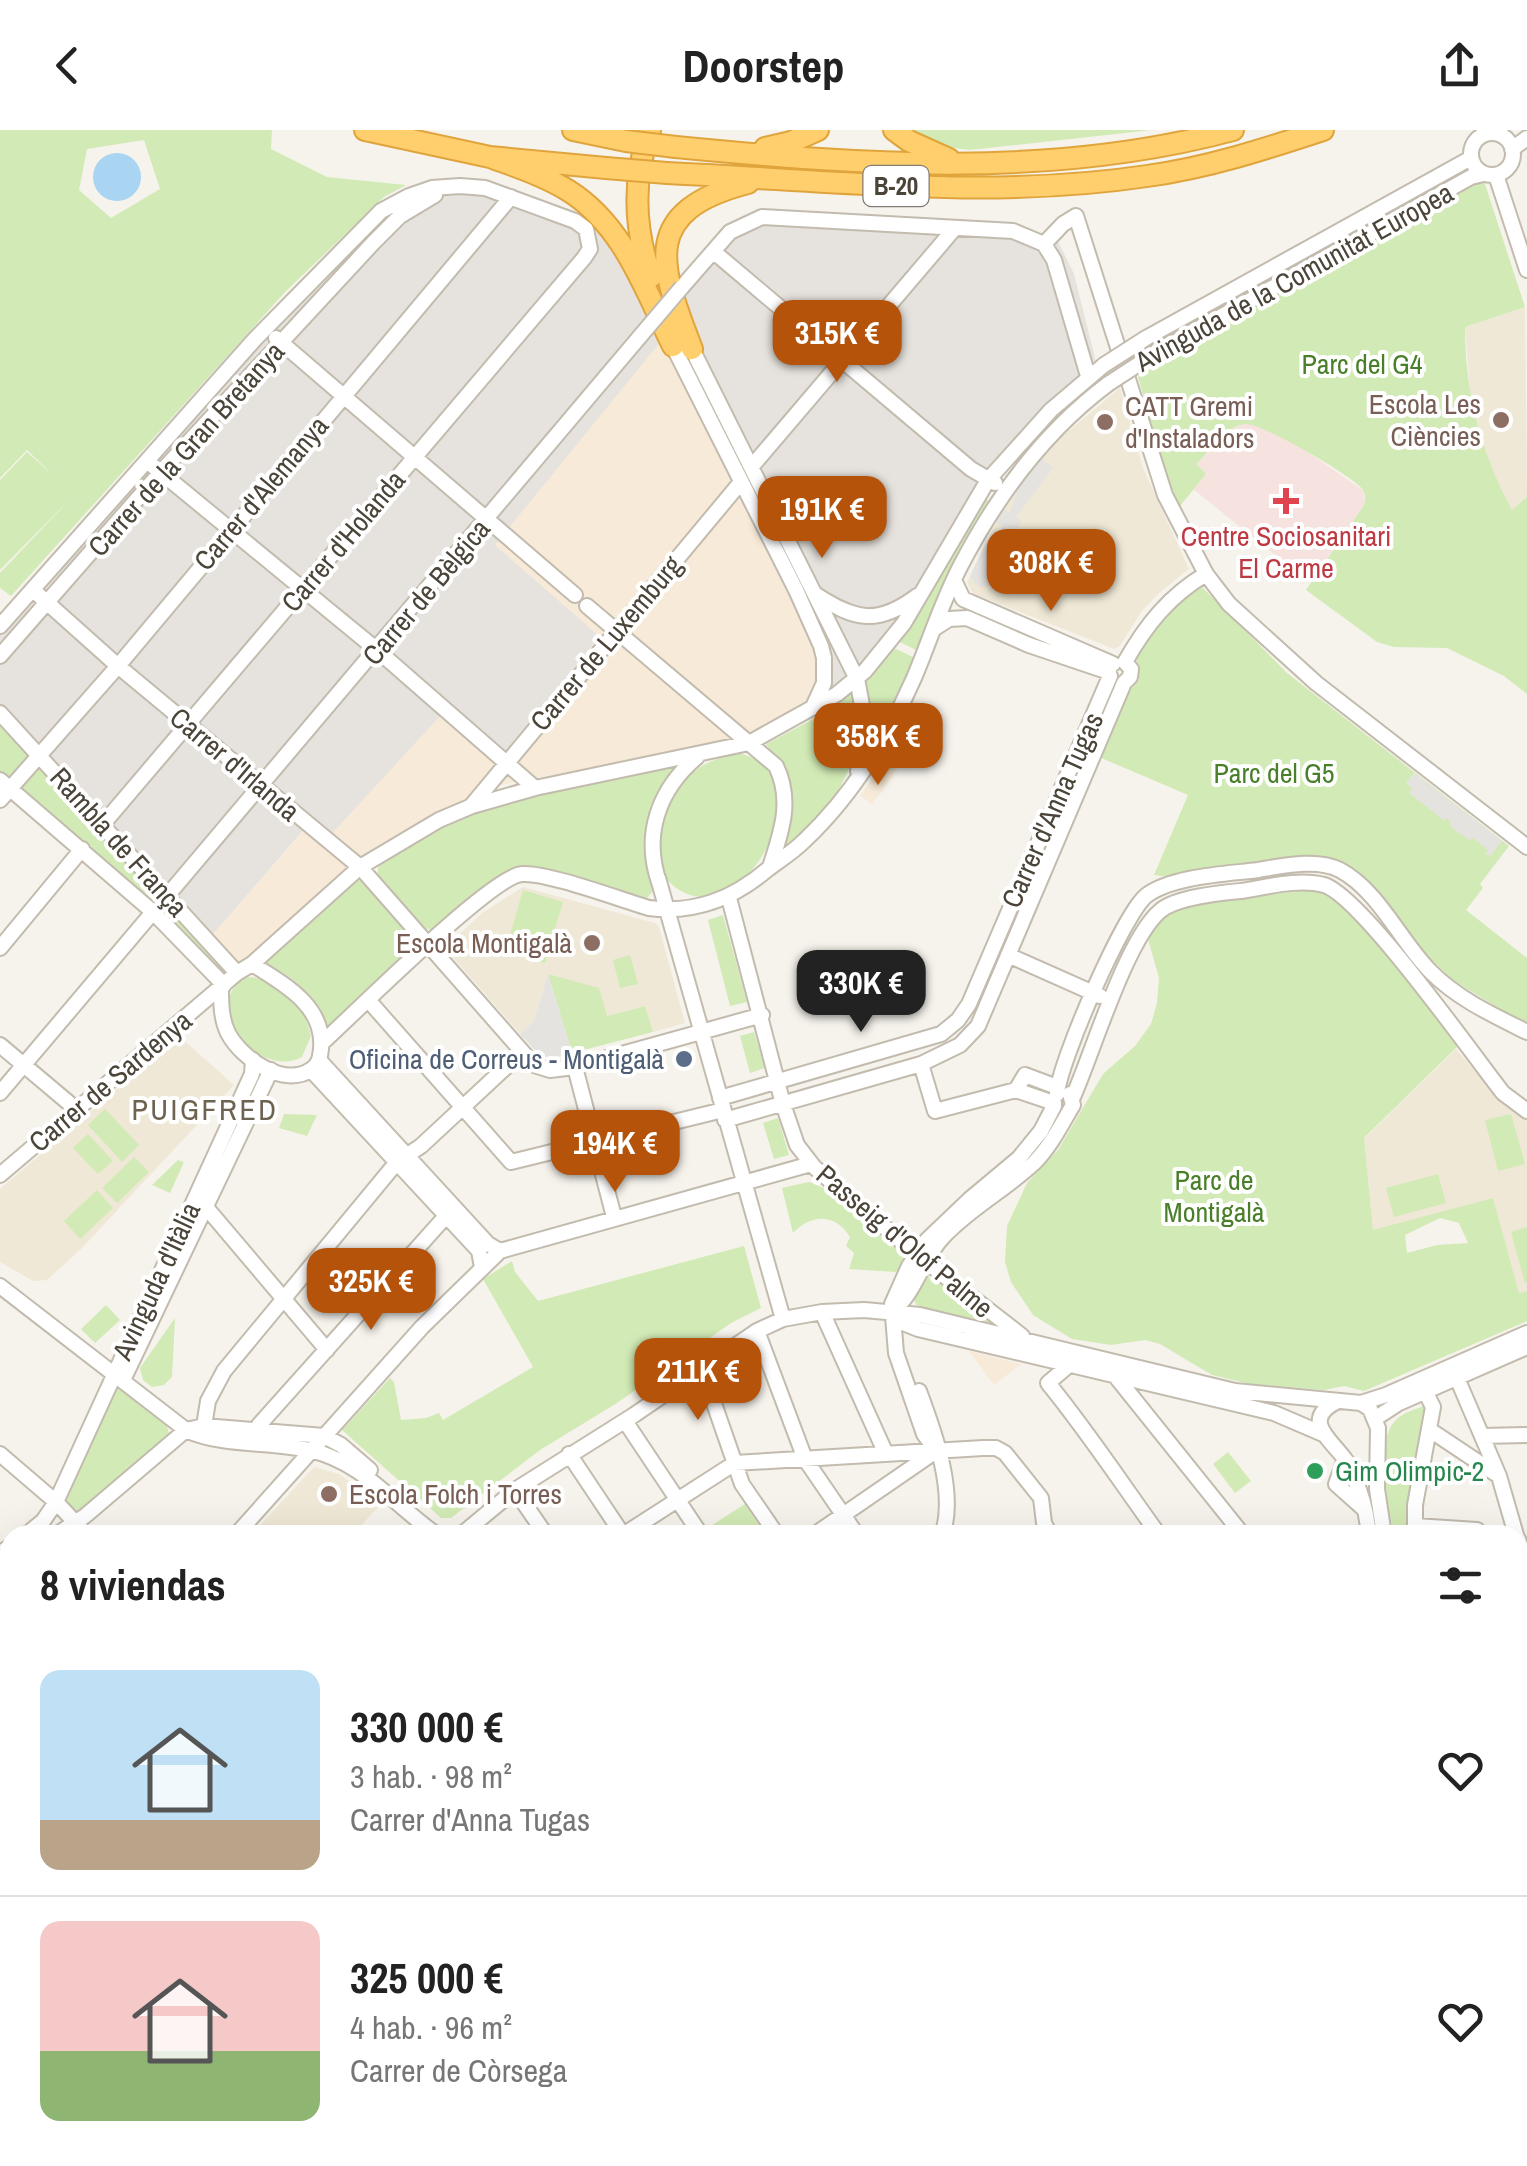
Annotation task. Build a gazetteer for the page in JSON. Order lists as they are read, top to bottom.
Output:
{
  "streets": {
    "highway": ["B-20"],
    "street": [
      "Avinguda de la Comunitat Europea",
      "Carrer de la Gran Bretanya",
      "Carrer d'Alemanya",
      "Carrer d'Holanda",
      "Carrer de Bèlgica",
      "Carrer de Luxemburg",
      "Carrer d'Irlanda",
      "Carrer d'Anna Tugas",
      "Rambla de França",
      "Carrer de Sardenya",
      "Passeig d'Olof Palme",
      "Avinguda d'Itàlia"
    ]
  },
  "crossings": [
    ["Avinguda de la Comunitat Europea", "Passeig d'Olof Palme"],
    ["Carrer de la Gran Bretanya", "Carrer d'Alemanya"],
    ["Carrer de la Gran Bretanya", "Carrer d'Holanda"],
    ["Carrer de la Gran Bretanya", "Carrer d'Irlanda"],
    ["Carrer d'Alemanya", "Carrer d'Irlanda"],
    ["Carrer d'Alemanya", "Rambla de França"],
    ["Carrer d'Holanda", "Carrer d'Irlanda"],
    ["Carrer d'Holanda", "Rambla de França"],
    ["Carrer de Bèlgica", "Carrer d'Irlanda"],
    ["Carrer de Bèlgica", "Rambla de França"],
    ["Carrer d'Anna Tugas", "Passeig d'Olof Palme"],
    ["Rambla de França", "Carrer de Sardenya"],
    ["Rambla de França", "Avinguda d'Itàlia"],
    ["Carrer de Sardenya", "Avinguda d'Itàlia"]
  ],
  "districts": ["PUIGFRED"],
  "parks": ["Parc del G4", "Parc del G5", "Parc de Montigalà"],
  "places": {
    "other": [
      "Escola Les Ciències",
      "CATT Gremi d'Instaladors",
      "Escola Montigalà",
      "Oficina de Correus - Montigalà",
      "Gim Olimpic-2",
      "Escola Folch i Torres"
    ],
    "health": ["Centre Sociosanitari El Carme"]
  },
  "page": {
    "header": "Doorstep",
    "price": [
      "315K €",
      "191K €",
      "308K €",
      "358K €",
      "330K €",
      "194K €",
      "325K €",
      "211K €"
    ],
    "heading": "8 viviendas",
    "list": [
      {
        "name": "330 000 €",
        "note": "3 hab. · 98 m² · Carrer d'Anna Tugas"
      },
      {
        "name": "325 000 €",
        "note": "4 hab. · 96 m² · Carrer de Còrsega"
      }
    ]
  }
}
